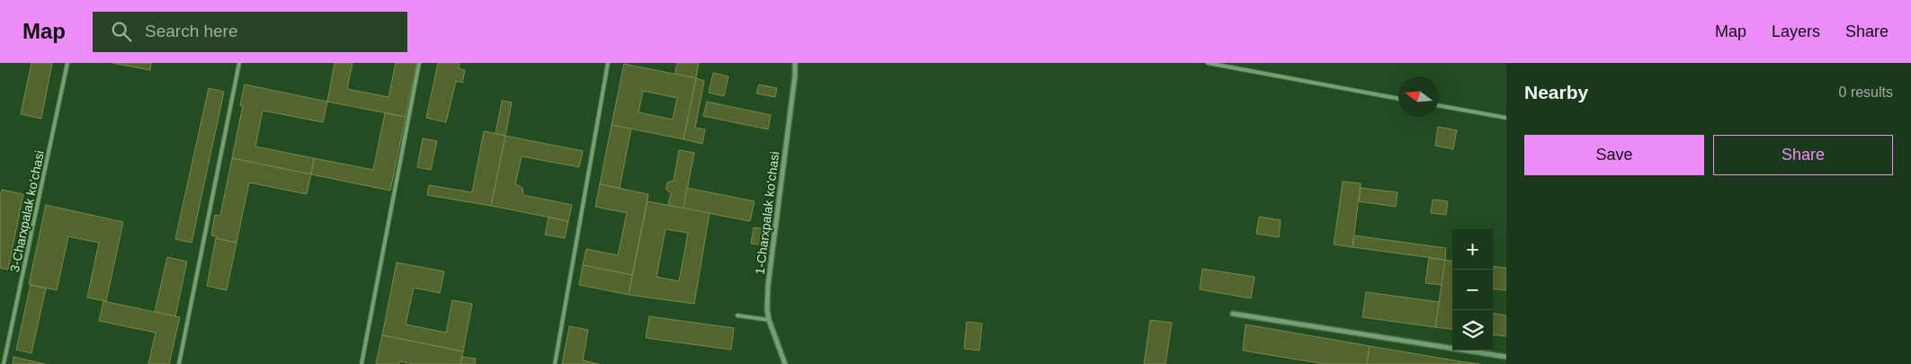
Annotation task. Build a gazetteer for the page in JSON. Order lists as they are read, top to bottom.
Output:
{
  "streets": {
    "street": ["1-Charxpalak koʻchasi"],
    "lane": ["3-Charxpalak koʻchasi"]
  },
  "north": "left",
  "page": {
    "header": "Map",
    "search": "Search here",
    "nav": ["Map", "Layers", "Share"],
    "heading": ["Nearby", "0 results"],
    "buttons": ["Save", "Share"],
    "map_buttons": ["+", "−"]
  }
}
